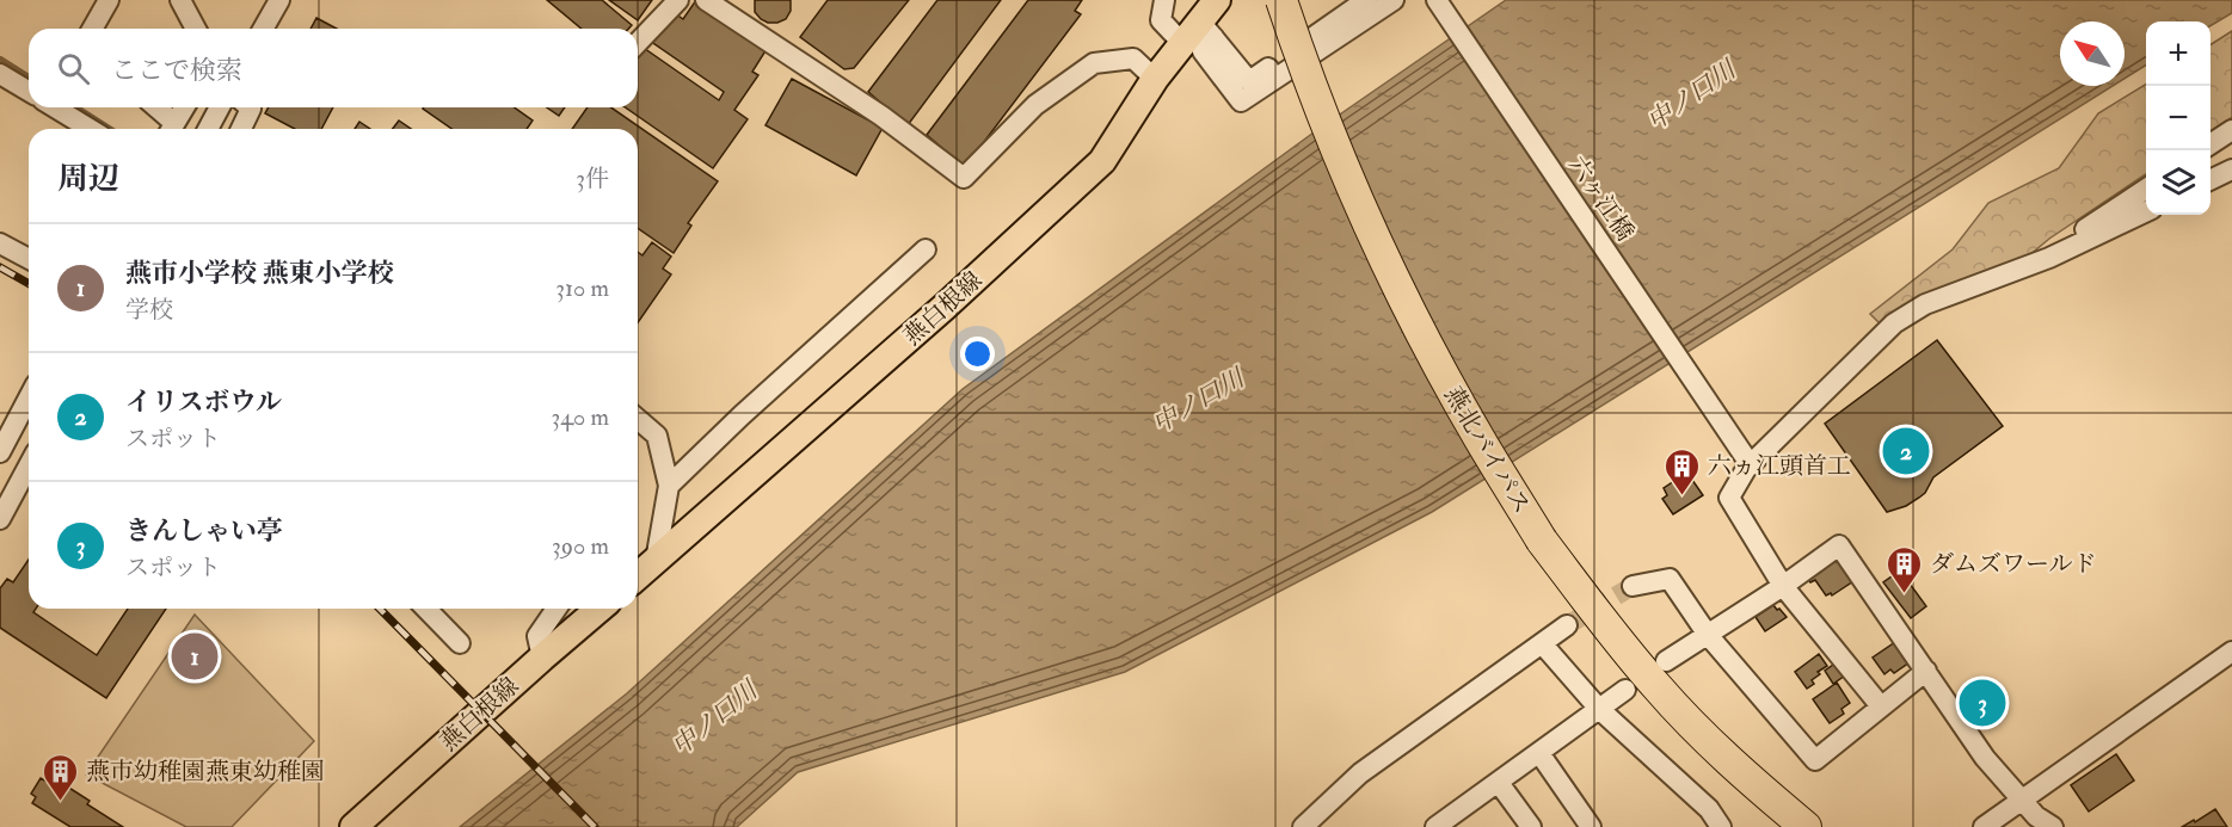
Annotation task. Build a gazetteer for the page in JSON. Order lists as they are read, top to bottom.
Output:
{
  "streets": {
    "highway": ["燕北バイパス"],
    "main road": ["燕白根線"],
    "street": ["六ヶ江橋"]
  },
  "water": ["中ノ口川"],
  "places": {
    "building": ["六ヵ江頭首工", "ダムズワールド", "燕市幼稚園燕東幼稚園"]
  },
  "north": "top left",
  "page": {
    "map_buttons": ["+", "−"],
    "search": "ここで検索",
    "heading": ["周辺", "3件"],
    "list": [
      {
        "mark": "1",
        "name": "燕市小学校 燕東小学校",
        "note": "学校",
        "value": "310 m"
      },
      {
        "mark": "2",
        "name": "イリスボウル",
        "note": "スポット",
        "value": "340 m"
      },
      {
        "mark": "3",
        "name": "きんしゃい亭",
        "note": "スポット",
        "value": "390 m"
      }
    ],
    "pins": ["2", "1", "3"]
  }
}
